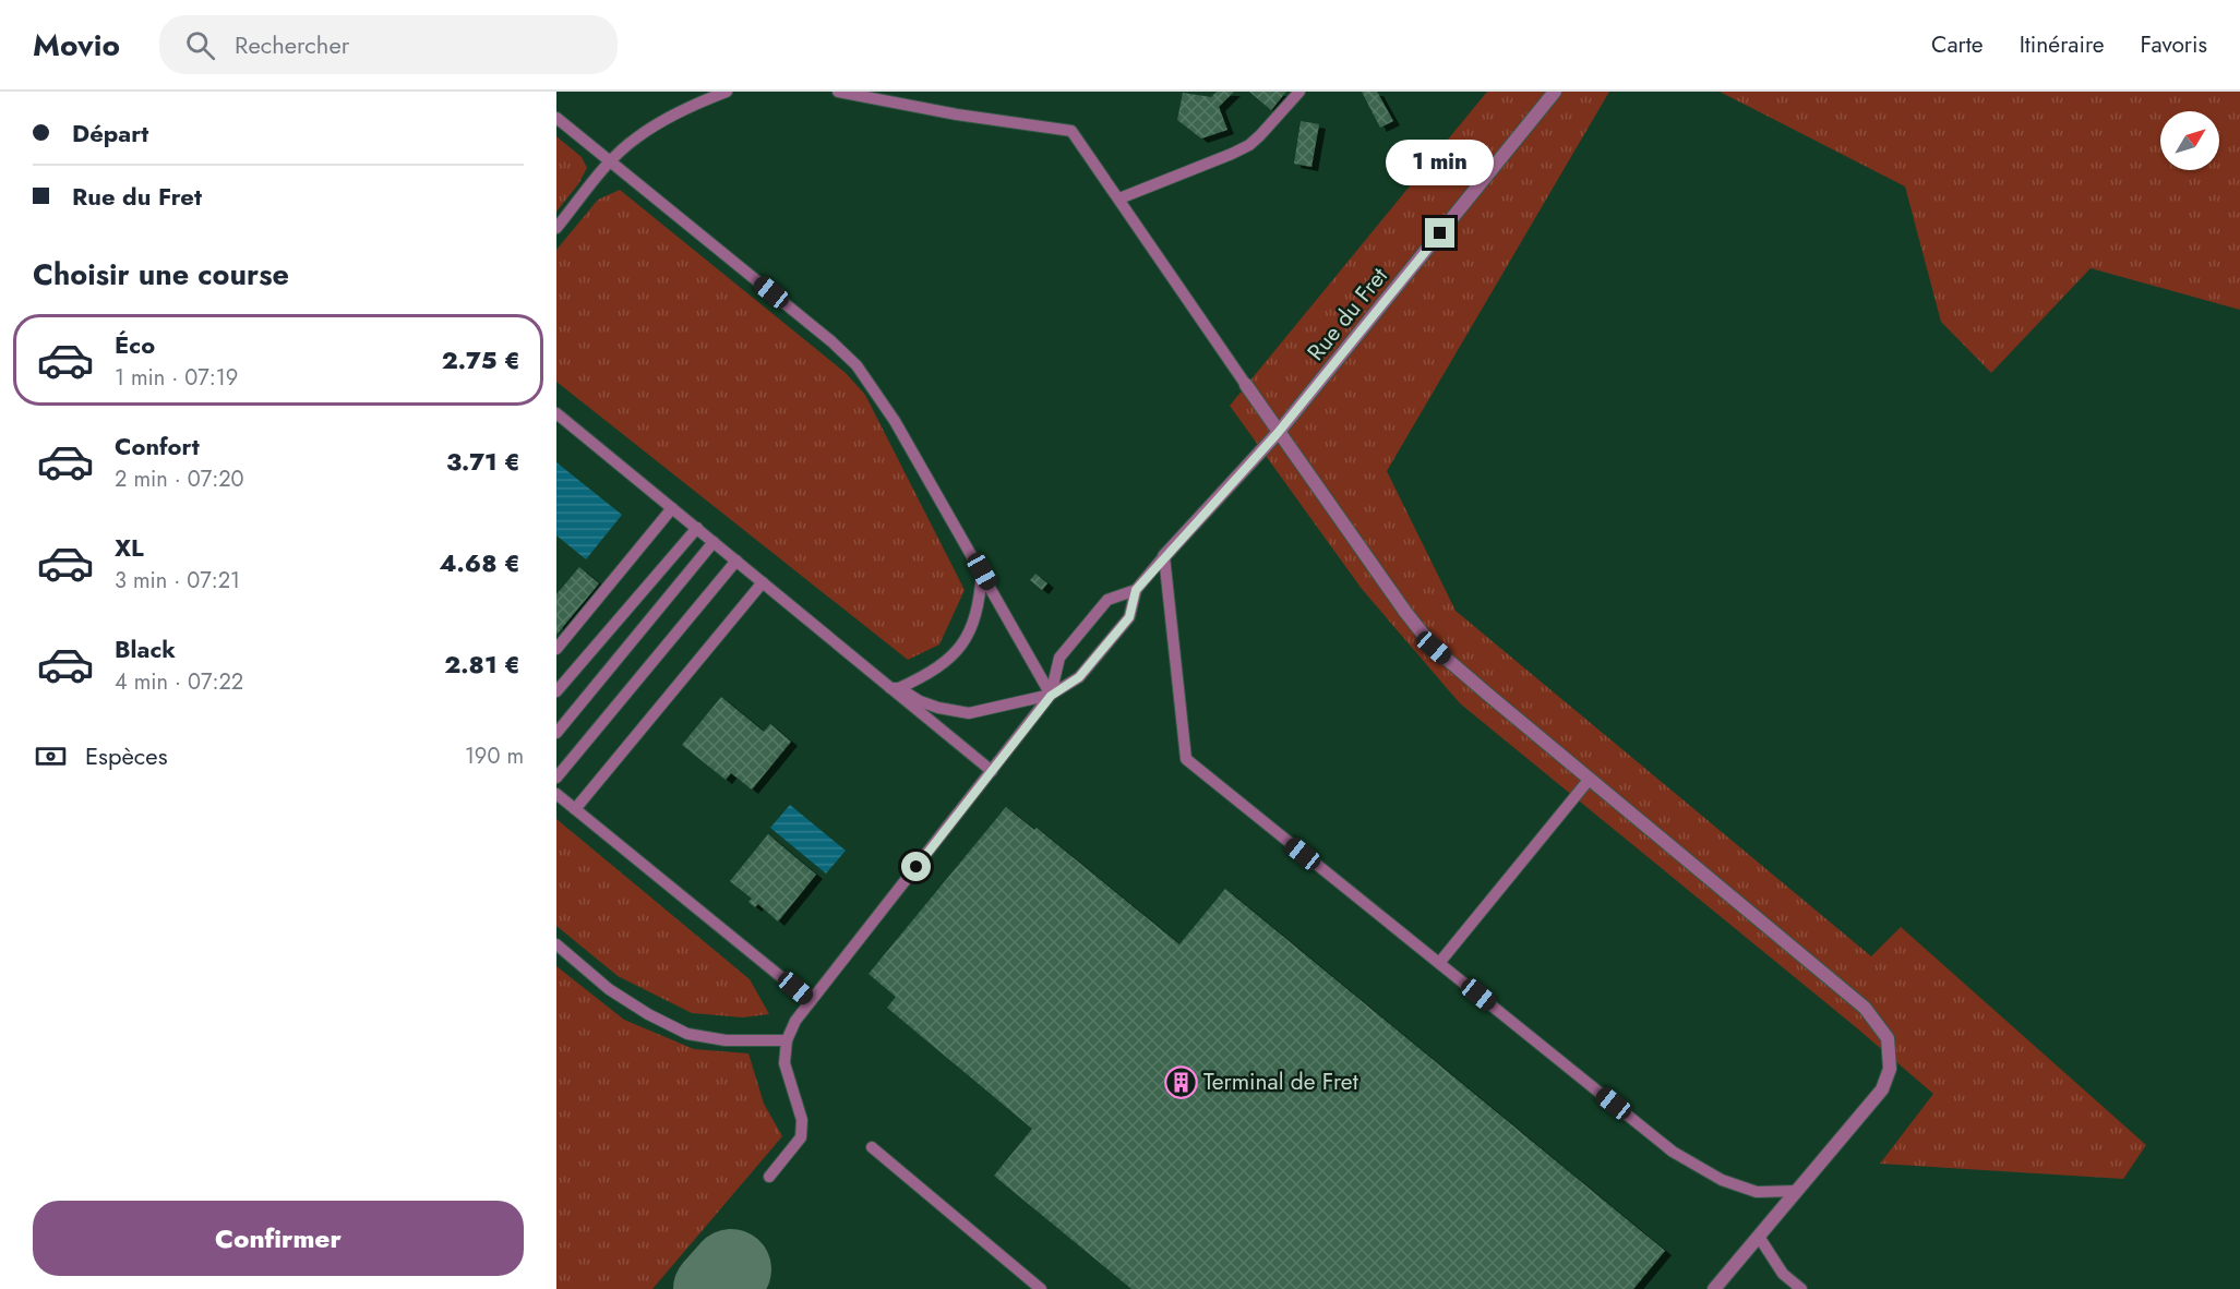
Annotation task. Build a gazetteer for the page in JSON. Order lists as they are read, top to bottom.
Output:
{
  "streets": {
    "street": ["Rue du Fret"]
  },
  "places": {
    "building": ["Terminal de Fret"]
  },
  "north": "top right",
  "page": {
    "header": "Movio",
    "search": "Rechercher",
    "nav": ["Carte", "Itinéraire", "Favoris"],
    "banner": ["Départ", "Rue du Fret"],
    "bubble": "1 min",
    "heading": "Choisir une course",
    "list": [
      {
        "name": "Éco",
        "note": "1 min · 07:19",
        "value": "2.75 €"
      },
      {
        "name": "Confort",
        "note": "2 min · 07:20",
        "value": "3.71 €"
      },
      {
        "name": "XL",
        "note": "3 min · 07:21",
        "value": "4.68 €"
      },
      {
        "name": "Black",
        "note": "4 min · 07:22",
        "value": "2.81 €"
      }
    ],
    "pay": ["Espèces", "190 m"],
    "buttons": "Confirmer"
  }
}
